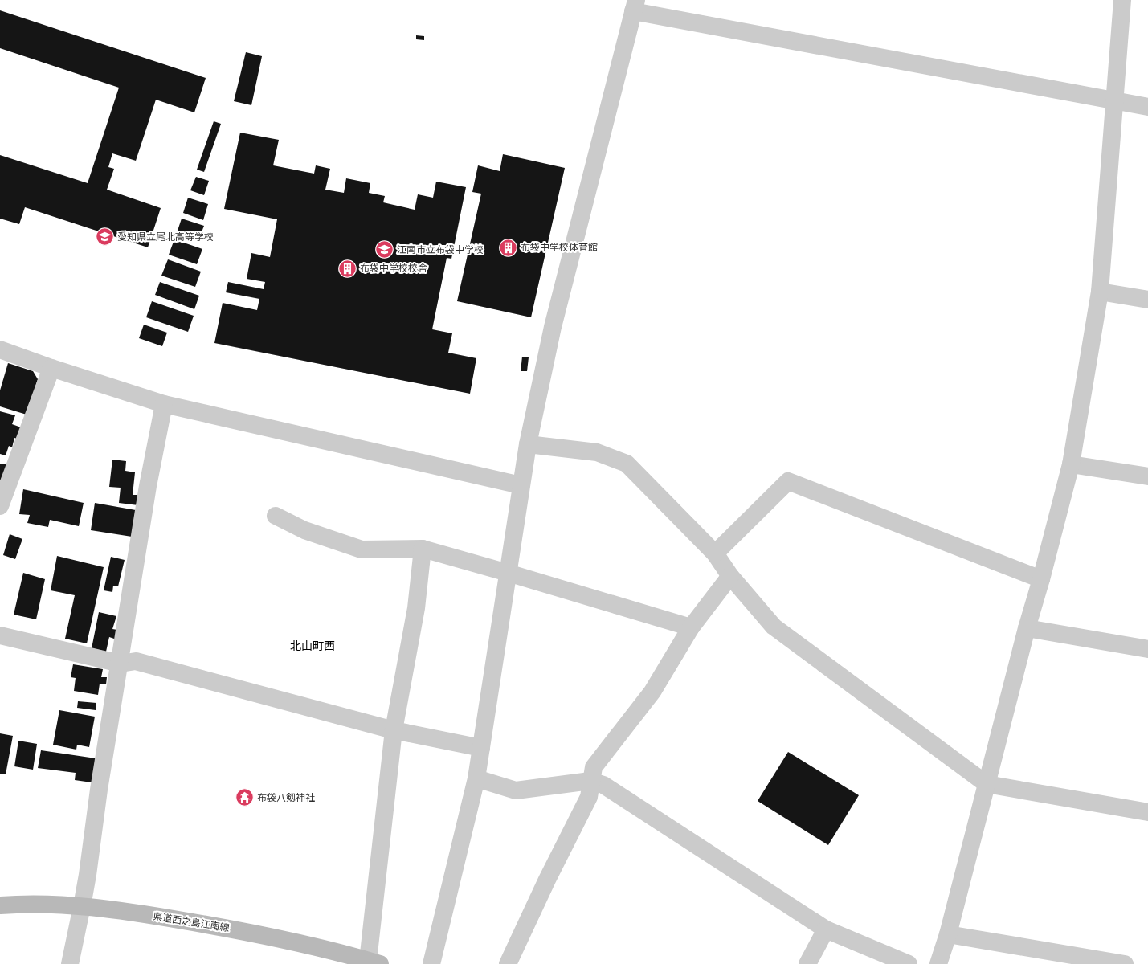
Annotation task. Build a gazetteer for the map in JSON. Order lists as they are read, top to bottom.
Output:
{
  "streets": {
    "main road": ["県道西之島江南線"]
  },
  "districts": ["北山町西"],
  "places": {
    "school or university": ["愛知県立尾北高等学校", "江南市立布袋中学校"],
    "building": ["布袋中学校体育館", "布袋中学校校舎"],
    "temple": ["布袋八剱神社"]
  }
}
